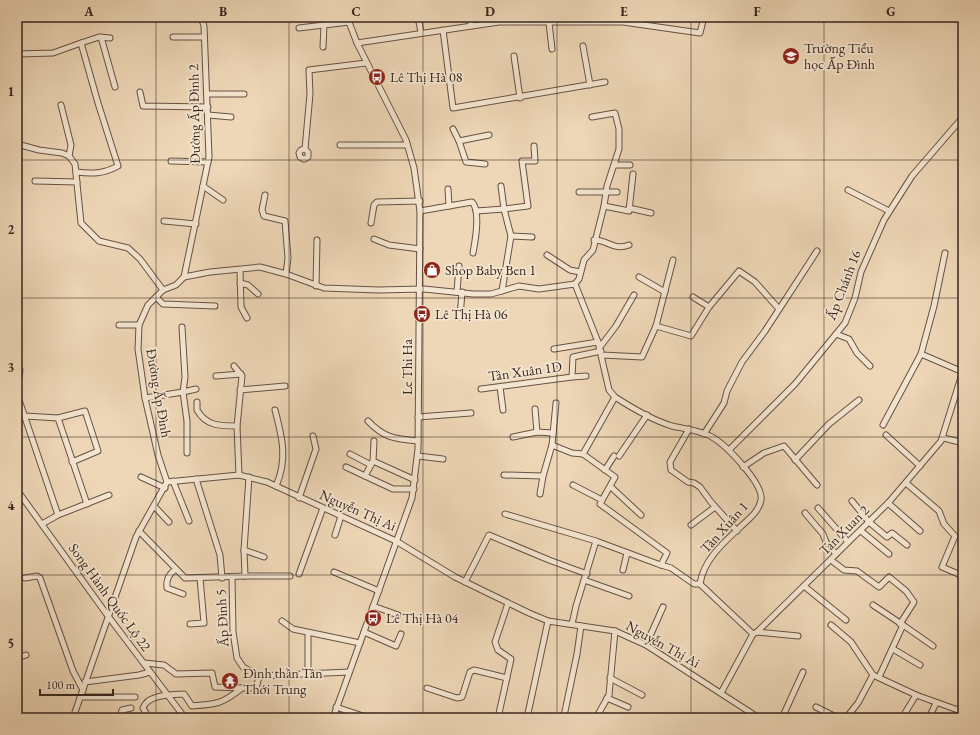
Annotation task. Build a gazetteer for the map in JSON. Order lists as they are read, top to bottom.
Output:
{
  "streets": {
    "street": [
      "Đường Ấp Đình 2",
      "Ấp Chánh 16",
      "Le Thi Ha",
      "Tân Xuân 1D",
      "Đường Ấp Đình",
      "Nguyễn Thị Ai",
      "Tân Xuân 1",
      "Tan Xuan 2",
      "Song Hành Quốc Lộ 22",
      "Ấp Đình 5"
    ]
  },
  "crossings": [
    ["Đường Ấp Đình 2", "Đường Ấp Đình"],
    ["Ấp Chánh 16", "Tân Xuân 1"],
    ["Le Thi Ha", "Nguyễn Thị Ai"],
    ["Đường Ấp Đình", "Nguyễn Thị Ai"],
    ["Nguyễn Thị Ai", "Tan Xuan 2"]
  ],
  "places": {
    "school or university": ["Trường Tiểu học Ấp Đình"],
    "bus stop": ["Lê Thị Hà 08", "Lê Thị Hà 06", "Lê Thị Hà 04"],
    "shop": ["Shop Baby Ben 1"],
    "temple": ["Đình thần Tân Thới Trung"]
  },
  "scale_bar": "100 m",
  "grid": {
    "columns": [
      "A",
      "B",
      "C",
      "D",
      "E",
      "F",
      "G"
    ],
    "rows": [
      "1",
      "2",
      "3",
      "4",
      "5"
    ]
  }
}
